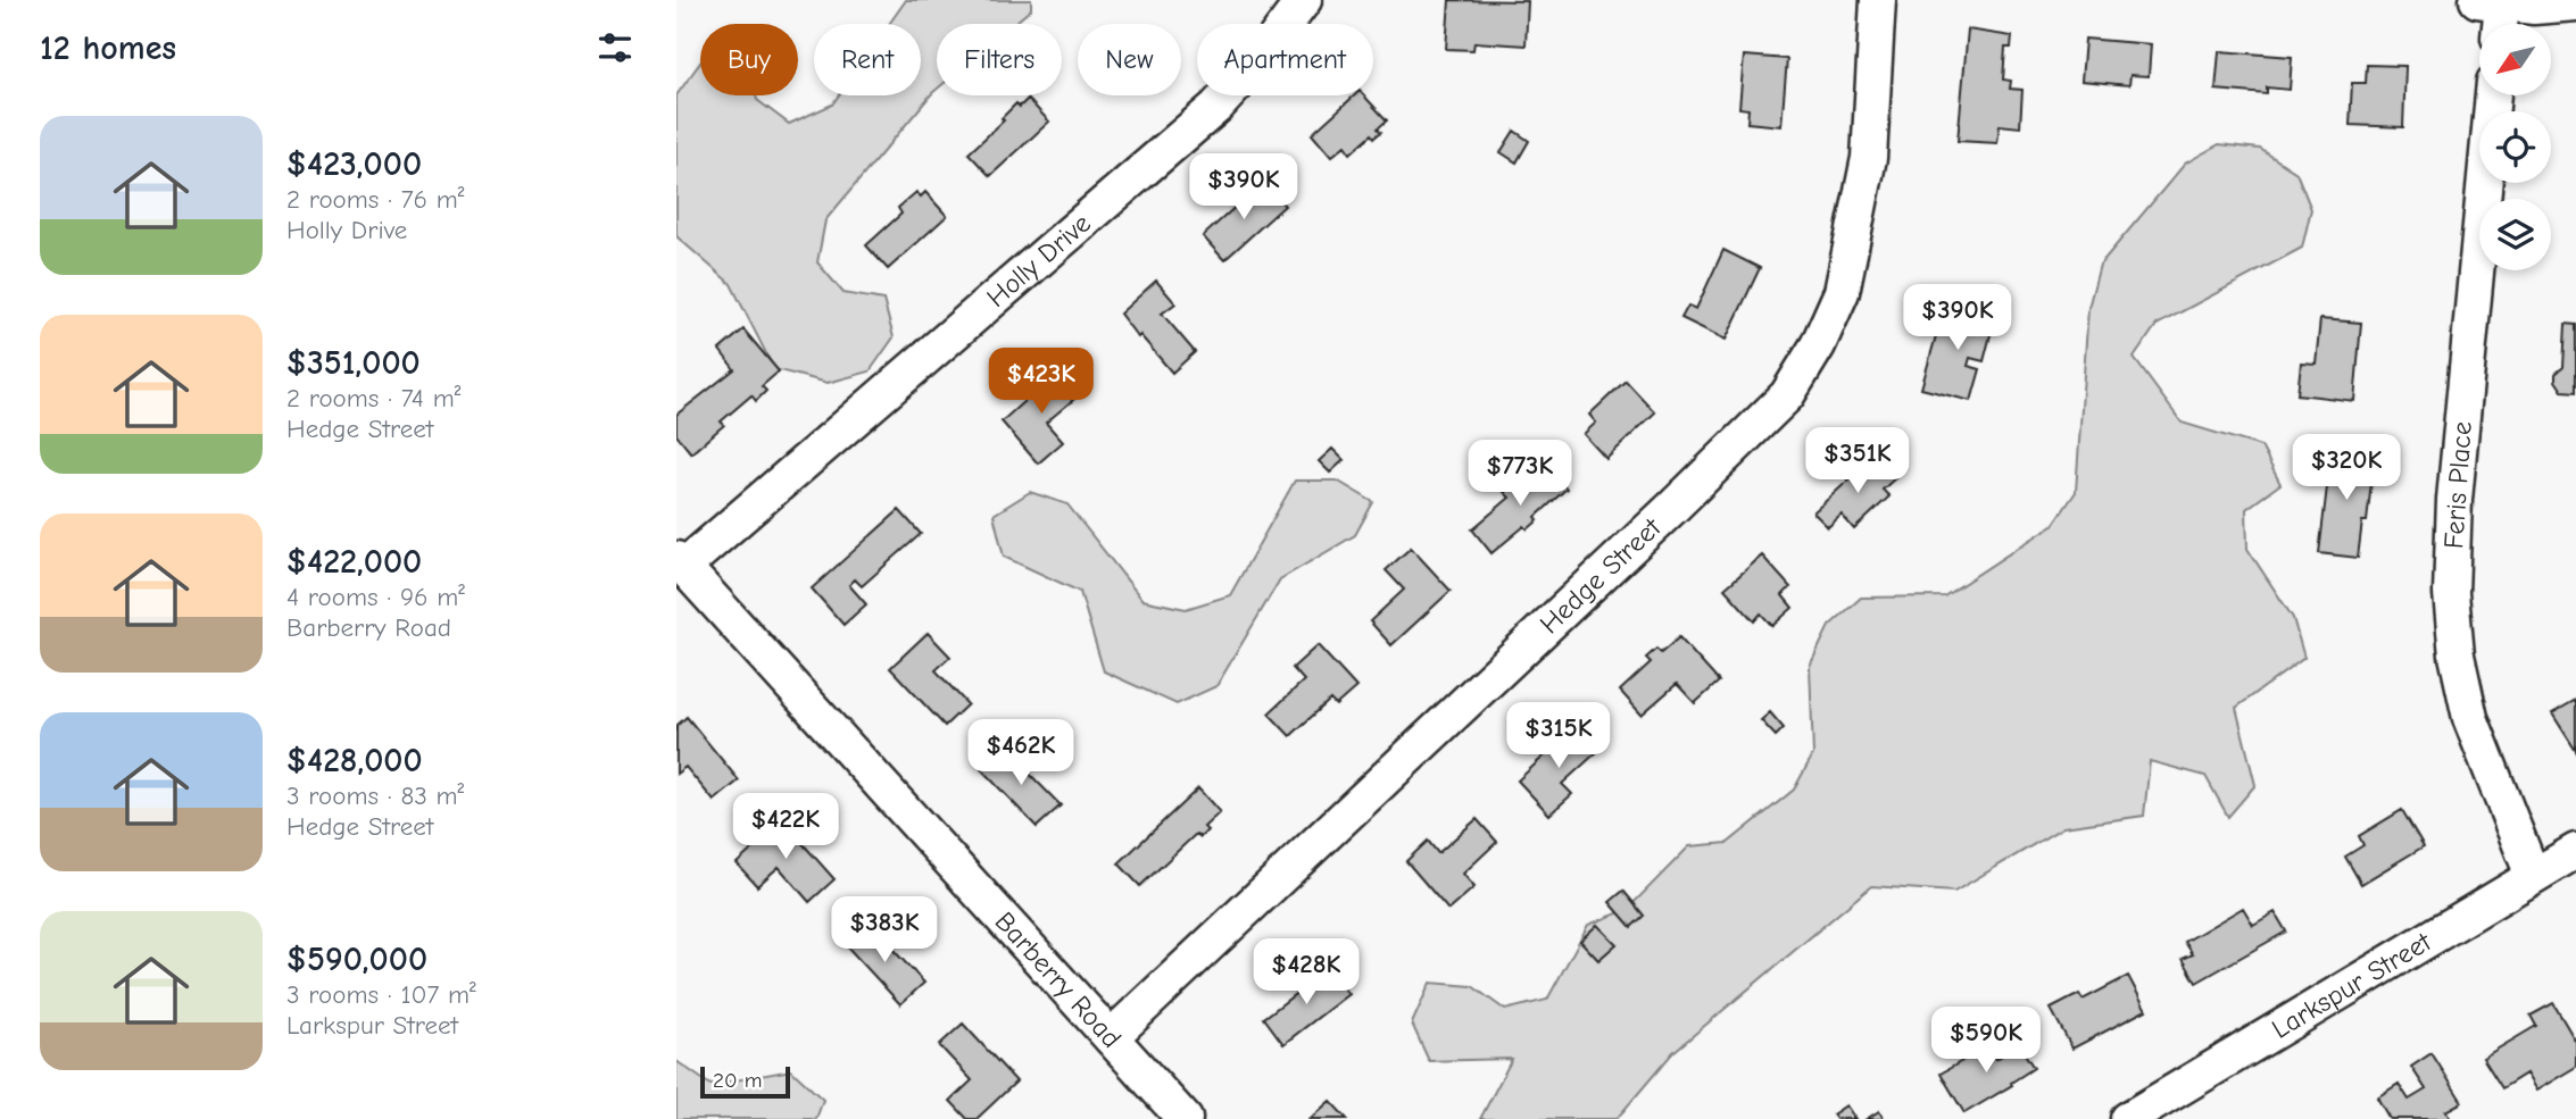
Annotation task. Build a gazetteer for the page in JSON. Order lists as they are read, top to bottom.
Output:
{
  "streets": {
    "street": [
      "Holly Drive",
      "Feris Place",
      "Hedge Street",
      "Barberry Road",
      "Larkspur Street"
    ]
  },
  "crossings": [
    ["Holly Drive", "Barberry Road"],
    ["Feris Place", "Larkspur Street"],
    ["Hedge Street", "Barberry Road"]
  ],
  "scale_bar": "20 m",
  "north": "bottom left",
  "page": {
    "heading": "12 homes",
    "chip": [
      "Buy",
      "Rent",
      "Filters",
      "New",
      "Apartment"
    ],
    "list": [
      {
        "name": "$423,000",
        "note": "2 rooms · 76 m² · Holly Drive"
      },
      {
        "name": "$351,000",
        "note": "2 rooms · 74 m² · Hedge Street"
      },
      {
        "name": "$422,000",
        "note": "4 rooms · 96 m² · Barberry Road"
      },
      {
        "name": "$428,000",
        "note": "3 rooms · 83 m² · Hedge Street"
      },
      {
        "name": "$590,000",
        "note": "3 rooms · 107 m² · Larkspur Street"
      }
    ],
    "price": [
      "$390K",
      "$390K",
      "$423K",
      "$351K",
      "$320K",
      "$773K",
      "$315K",
      "$462K",
      "$422K",
      "$383K",
      "$428K",
      "$590K"
    ],
    "scale": "20 m"
  }
}
